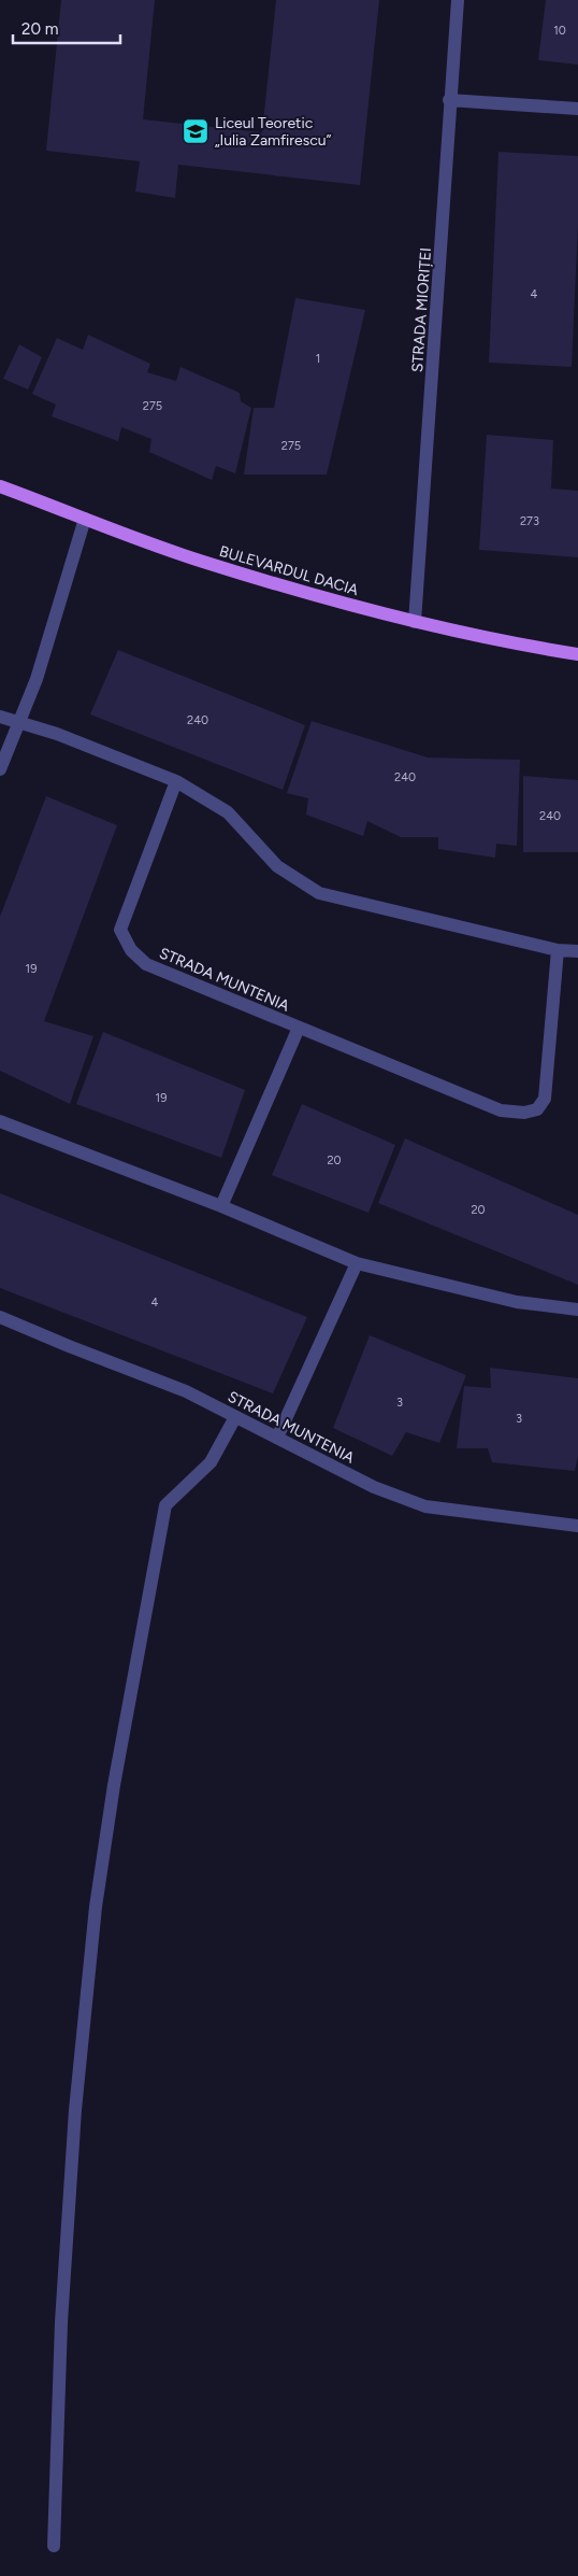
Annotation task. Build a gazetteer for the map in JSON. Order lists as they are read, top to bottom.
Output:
{
  "streets": {
    "main road": ["BULEVARDUL DACIA"],
    "street": ["STRADA MIORIȚEI", "STRADA MUNTENIA"]
  },
  "crossings": [
    ["STRADA MIORIȚEI", "BULEVARDUL DACIA"]
  ],
  "places": {
    "school or university": ["Liceul Teoretic „Iulia Zamfirescu”"]
  },
  "house_numbers": [
    "10",
    "4",
    "1",
    "275",
    "275",
    "273",
    "240",
    "240",
    "240",
    "19",
    "19",
    "20",
    "20",
    "4",
    "3",
    "3"
  ],
  "scale_bar": "20 m"
}
